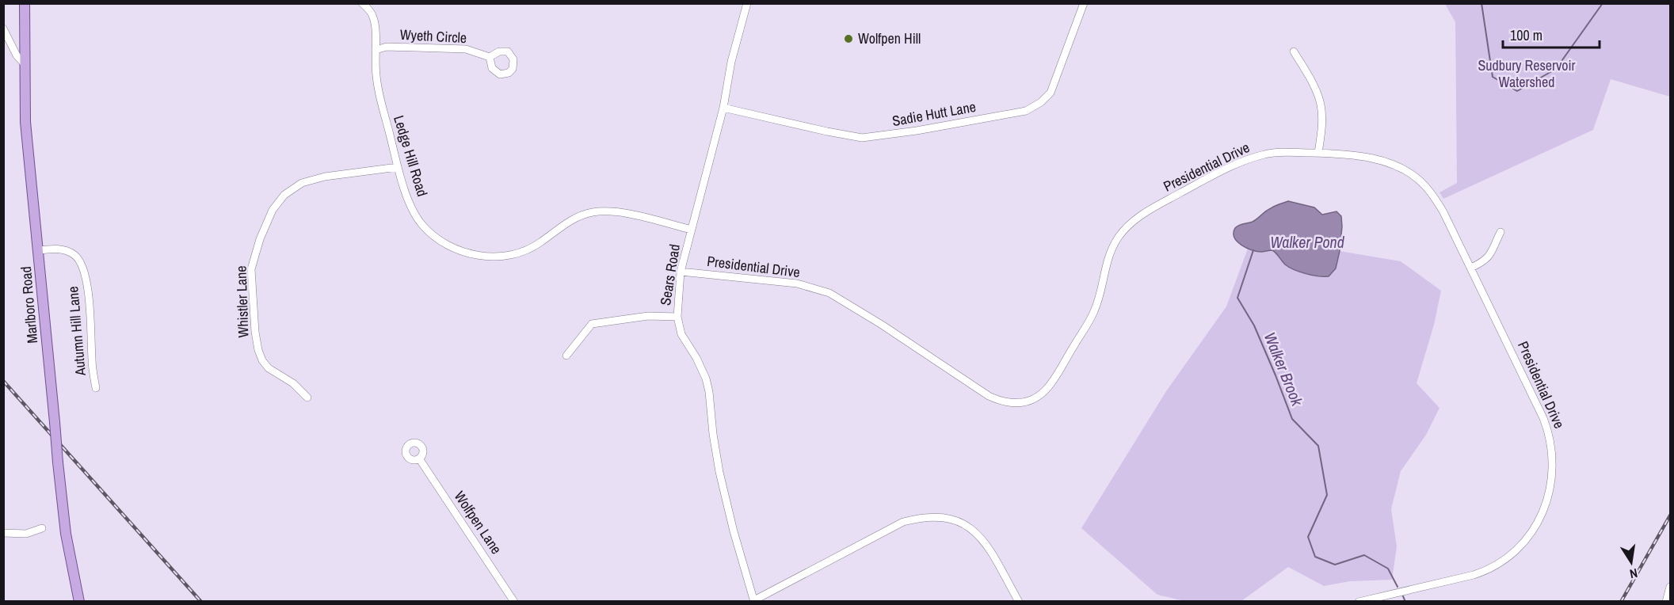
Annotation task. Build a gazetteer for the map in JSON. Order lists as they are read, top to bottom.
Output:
{
  "streets": {
    "main road": ["Marlboro Road"],
    "street": [
      "Wyeth Circle",
      "Sadie Hutt Lane",
      "Ledge Hill Road",
      "Presidential Drive",
      "Sears Road",
      "Whistler Lane",
      "Autumn Hill Lane",
      "Wolfpen Lane"
    ]
  },
  "crossings": [
    ["Wyeth Circle", "Ledge Hill Road"],
    ["Sadie Hutt Lane", "Sears Road"],
    ["Ledge Hill Road", "Sears Road"],
    ["Ledge Hill Road", "Whistler Lane"],
    ["Presidential Drive", "Sears Road"],
    ["Marlboro Road", "Autumn Hill Lane"]
  ],
  "water": ["Walker Pond", "Walker Brook"],
  "parks": ["Sudbury Reservoir Watershed"],
  "places": ["Wolfpen Hill"],
  "scale_bar": "100 m",
  "north": "bottom"
}
